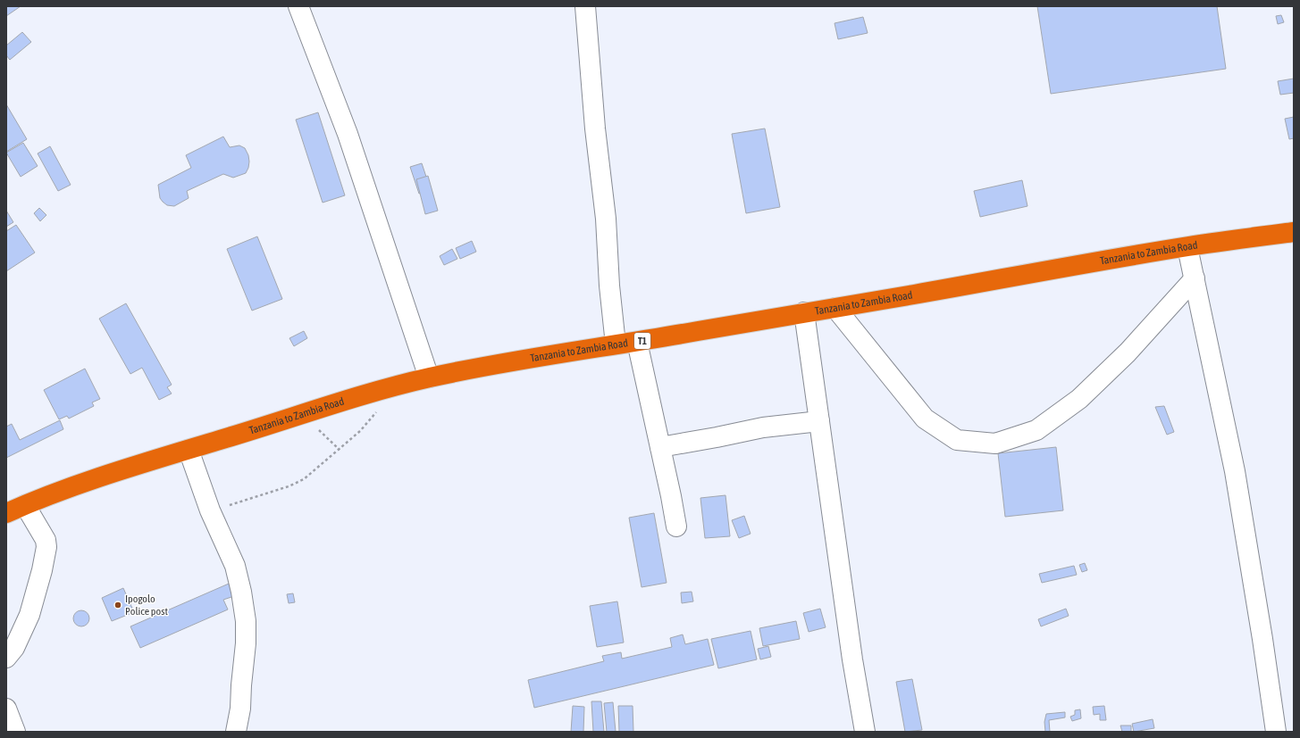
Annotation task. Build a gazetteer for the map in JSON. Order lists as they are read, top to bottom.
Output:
{
  "streets": {
    "highway": ["Tanzania to Zambia Road", "T1"]
  },
  "places": ["Ipogolo Police post"]
}
